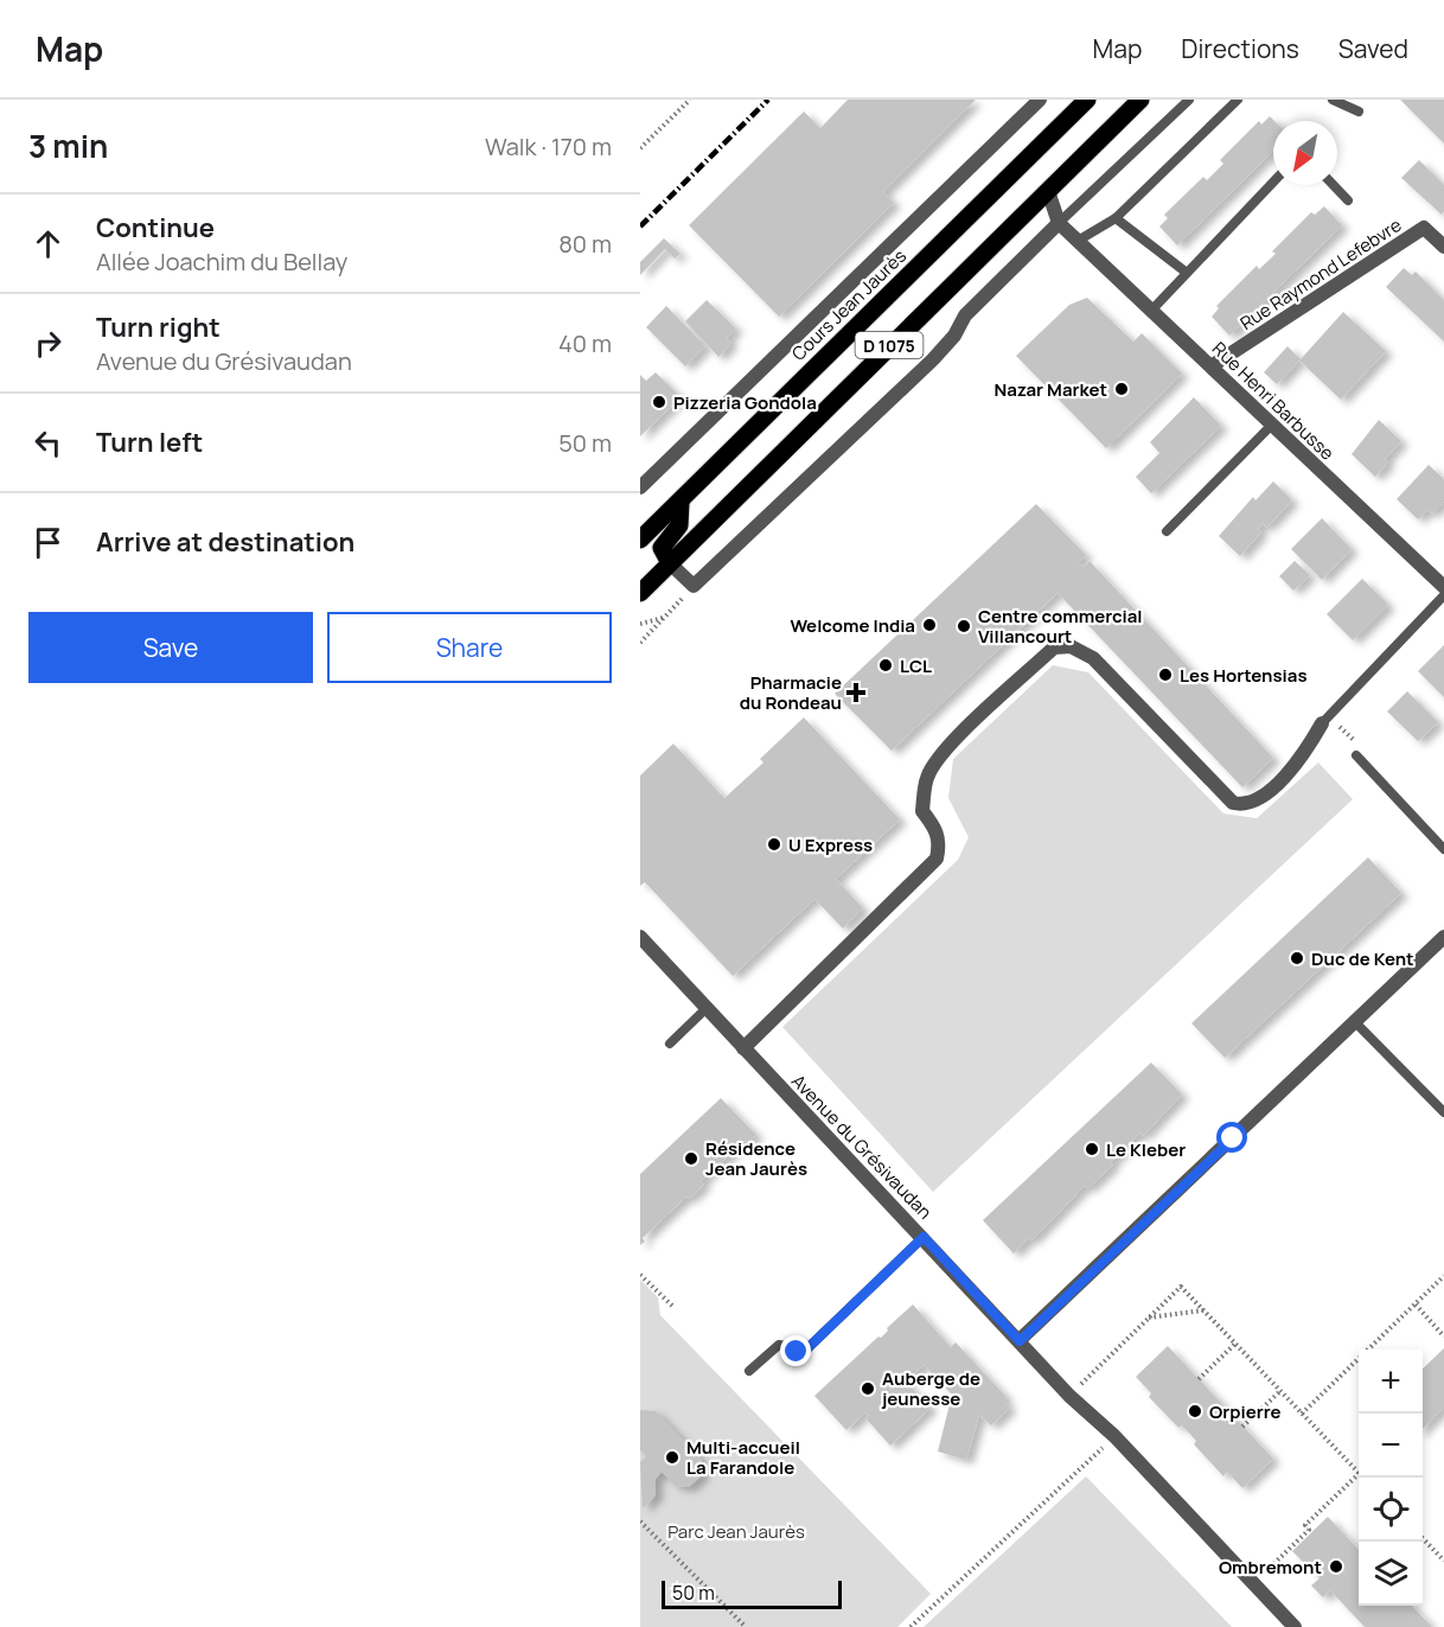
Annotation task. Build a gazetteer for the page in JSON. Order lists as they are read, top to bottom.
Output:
{
  "streets": {
    "main road": ["Cours Jean Jaurès", "D 1075"],
    "street": ["Rue Raymond Lefebvre", "Rue Henri Barbusse", "Avenue du Grésivaudan"]
  },
  "crossings": [
    ["Rue Raymond Lefebvre", "Rue Henri Barbusse"]
  ],
  "parks": ["Parc Jean Jaurès"],
  "places": {
    "other": [
      "Nazar Market",
      "Pizzeria Gondola",
      "Welcome India",
      "Centre commercial Villancourt",
      "LCL",
      "Les Hortensias",
      "U Express",
      "Duc de Kent",
      "Le Kleber",
      "Résidence Jean Jaurès",
      "Auberge de jeunesse",
      "Orpierre",
      "Multi-accueil La Farandole",
      "Ombremont"
    ],
    "health": ["Pharmacie du Rondeau"]
  },
  "scale_bar": "50 m",
  "north": "bottom left",
  "page": {
    "header": "Map",
    "nav": ["Map", "Directions", "Saved"],
    "heading": ["3 min", "Walk · 170 m"],
    "list": [
      ["Continue", "Allée Joachim du Bellay", "80 m"],
      ["Turn right", "Avenue du Grésivaudan", "40 m"],
      ["Turn left", "50 m"],
      "Arrive at destination"
    ],
    "buttons": ["Save", "Share"],
    "map_buttons": ["+", "−"],
    "scale": "50 m"
  }
}
